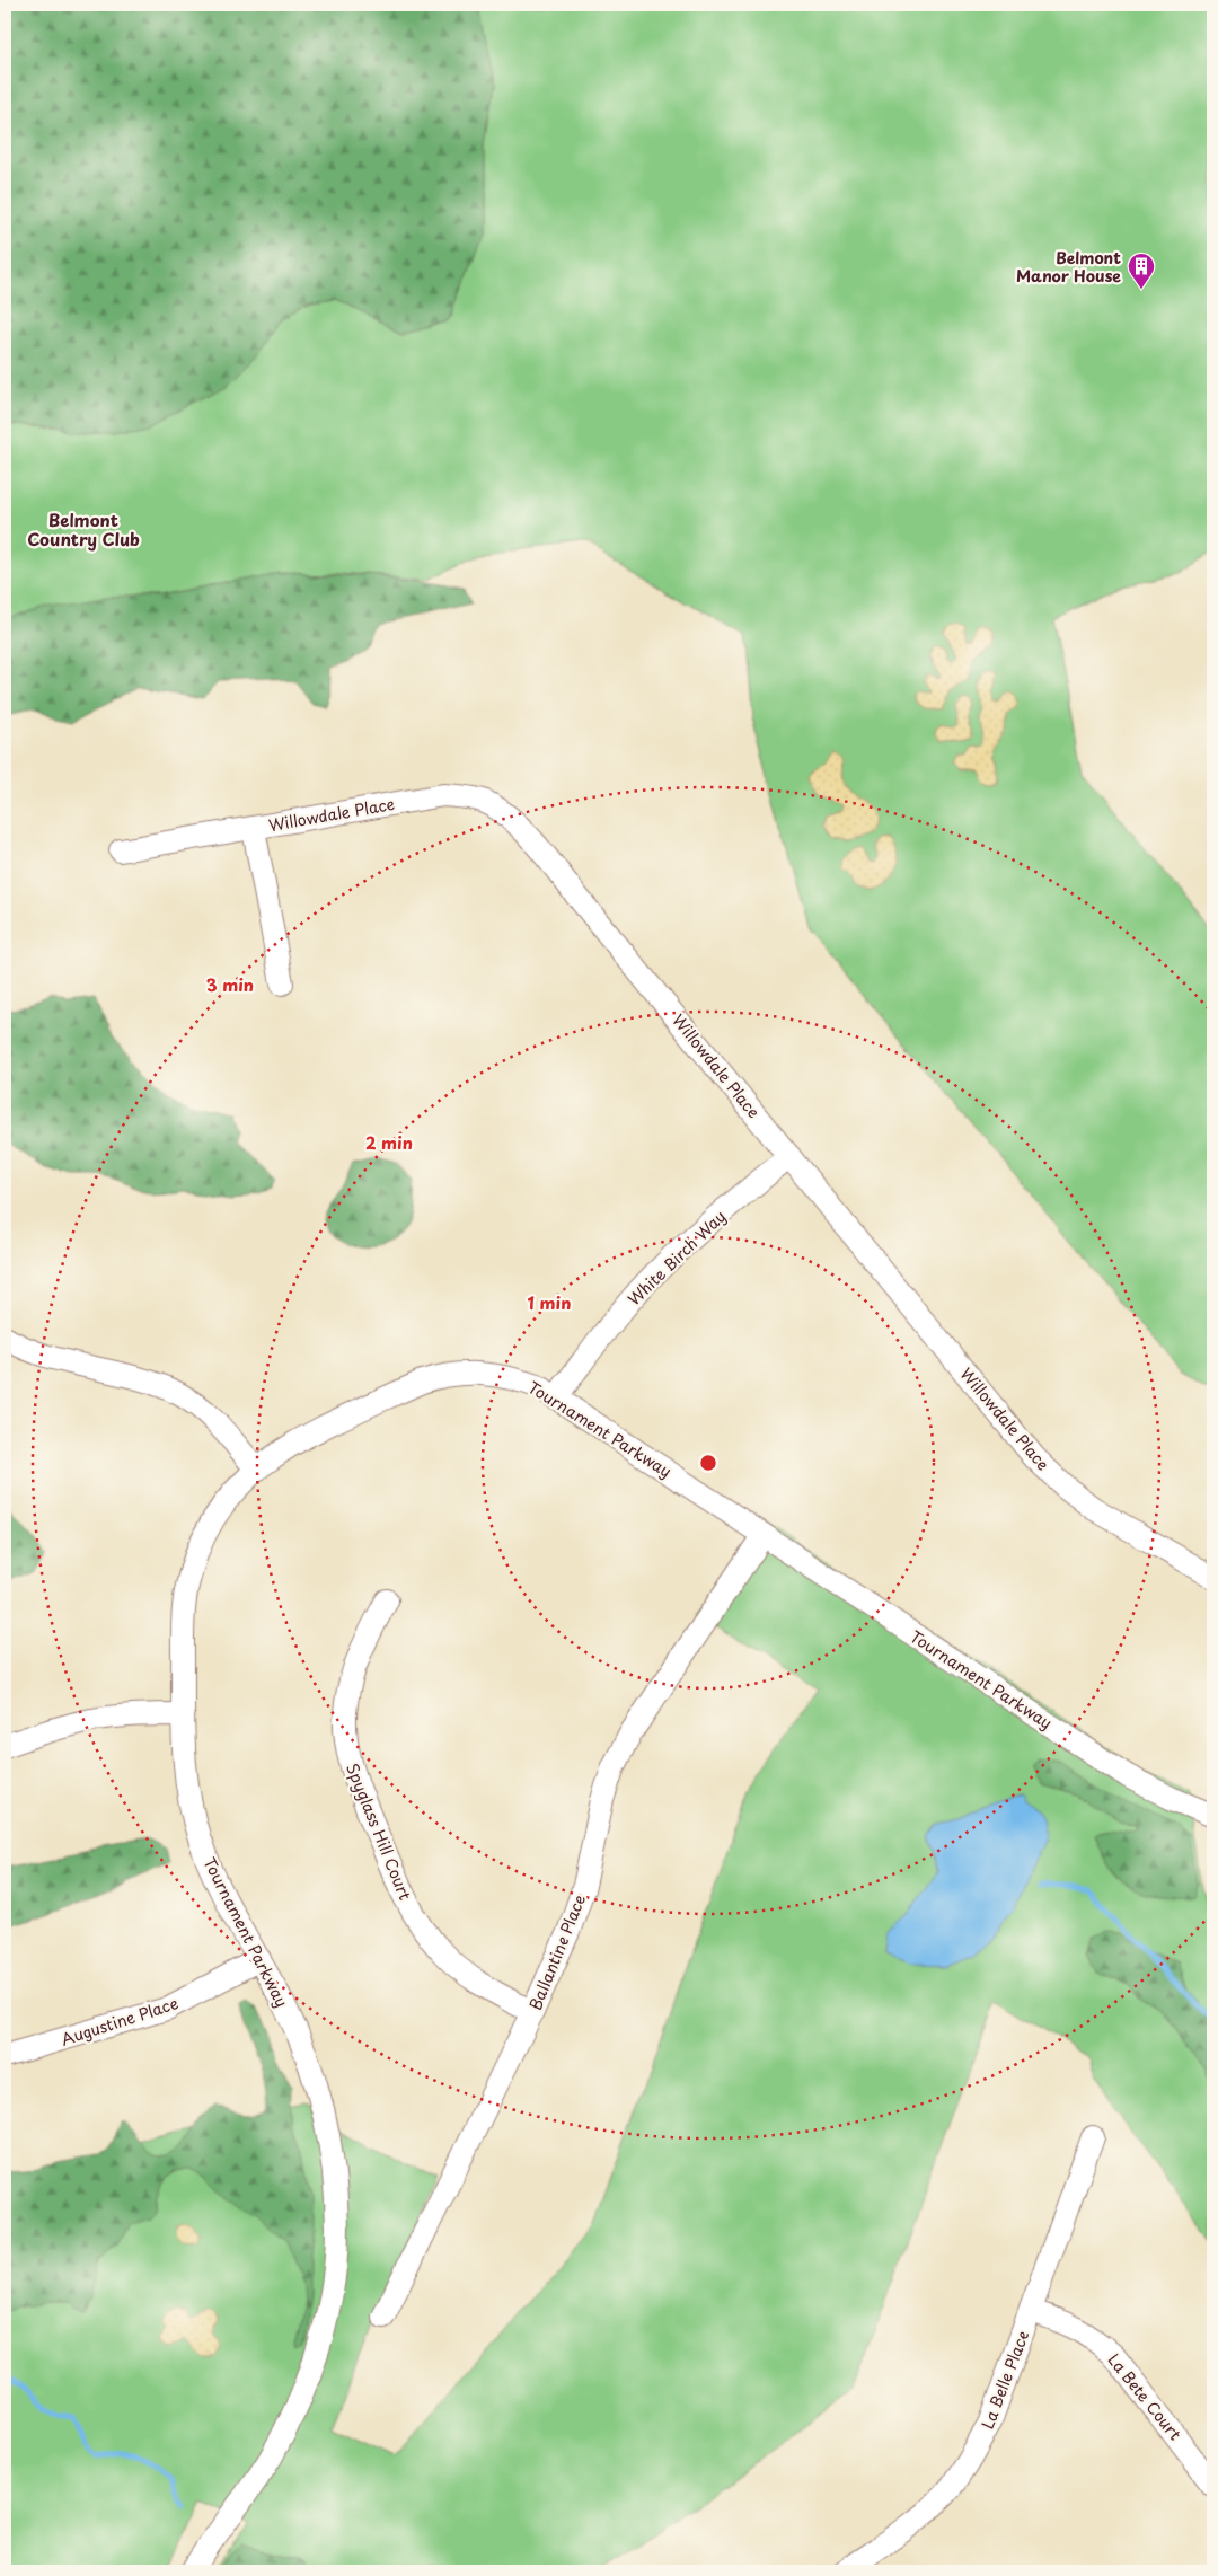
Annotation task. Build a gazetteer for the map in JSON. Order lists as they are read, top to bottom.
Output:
{
  "streets": {
    "street": [
      "Willowdale Place",
      "White Birch Way",
      "Tournament Parkway",
      "Spyglass Hill Court",
      "Ballantine Place",
      "Augustine Place",
      "La Belle Place",
      "La Bete Court"
    ]
  },
  "crossings": [
    ["Willowdale Place", "White Birch Way"],
    ["White Birch Way", "Tournament Parkway"],
    ["Tournament Parkway", "Ballantine Place"],
    ["Tournament Parkway", "Augustine Place"],
    ["Spyglass Hill Court", "Ballantine Place"],
    ["La Belle Place", "La Bete Court"]
  ],
  "districts": ["Belmont Country Club"],
  "places": {
    "building": ["Belmont Manor House"]
  },
  "rings": ["3 min", "2 min", "1 min"]
}
